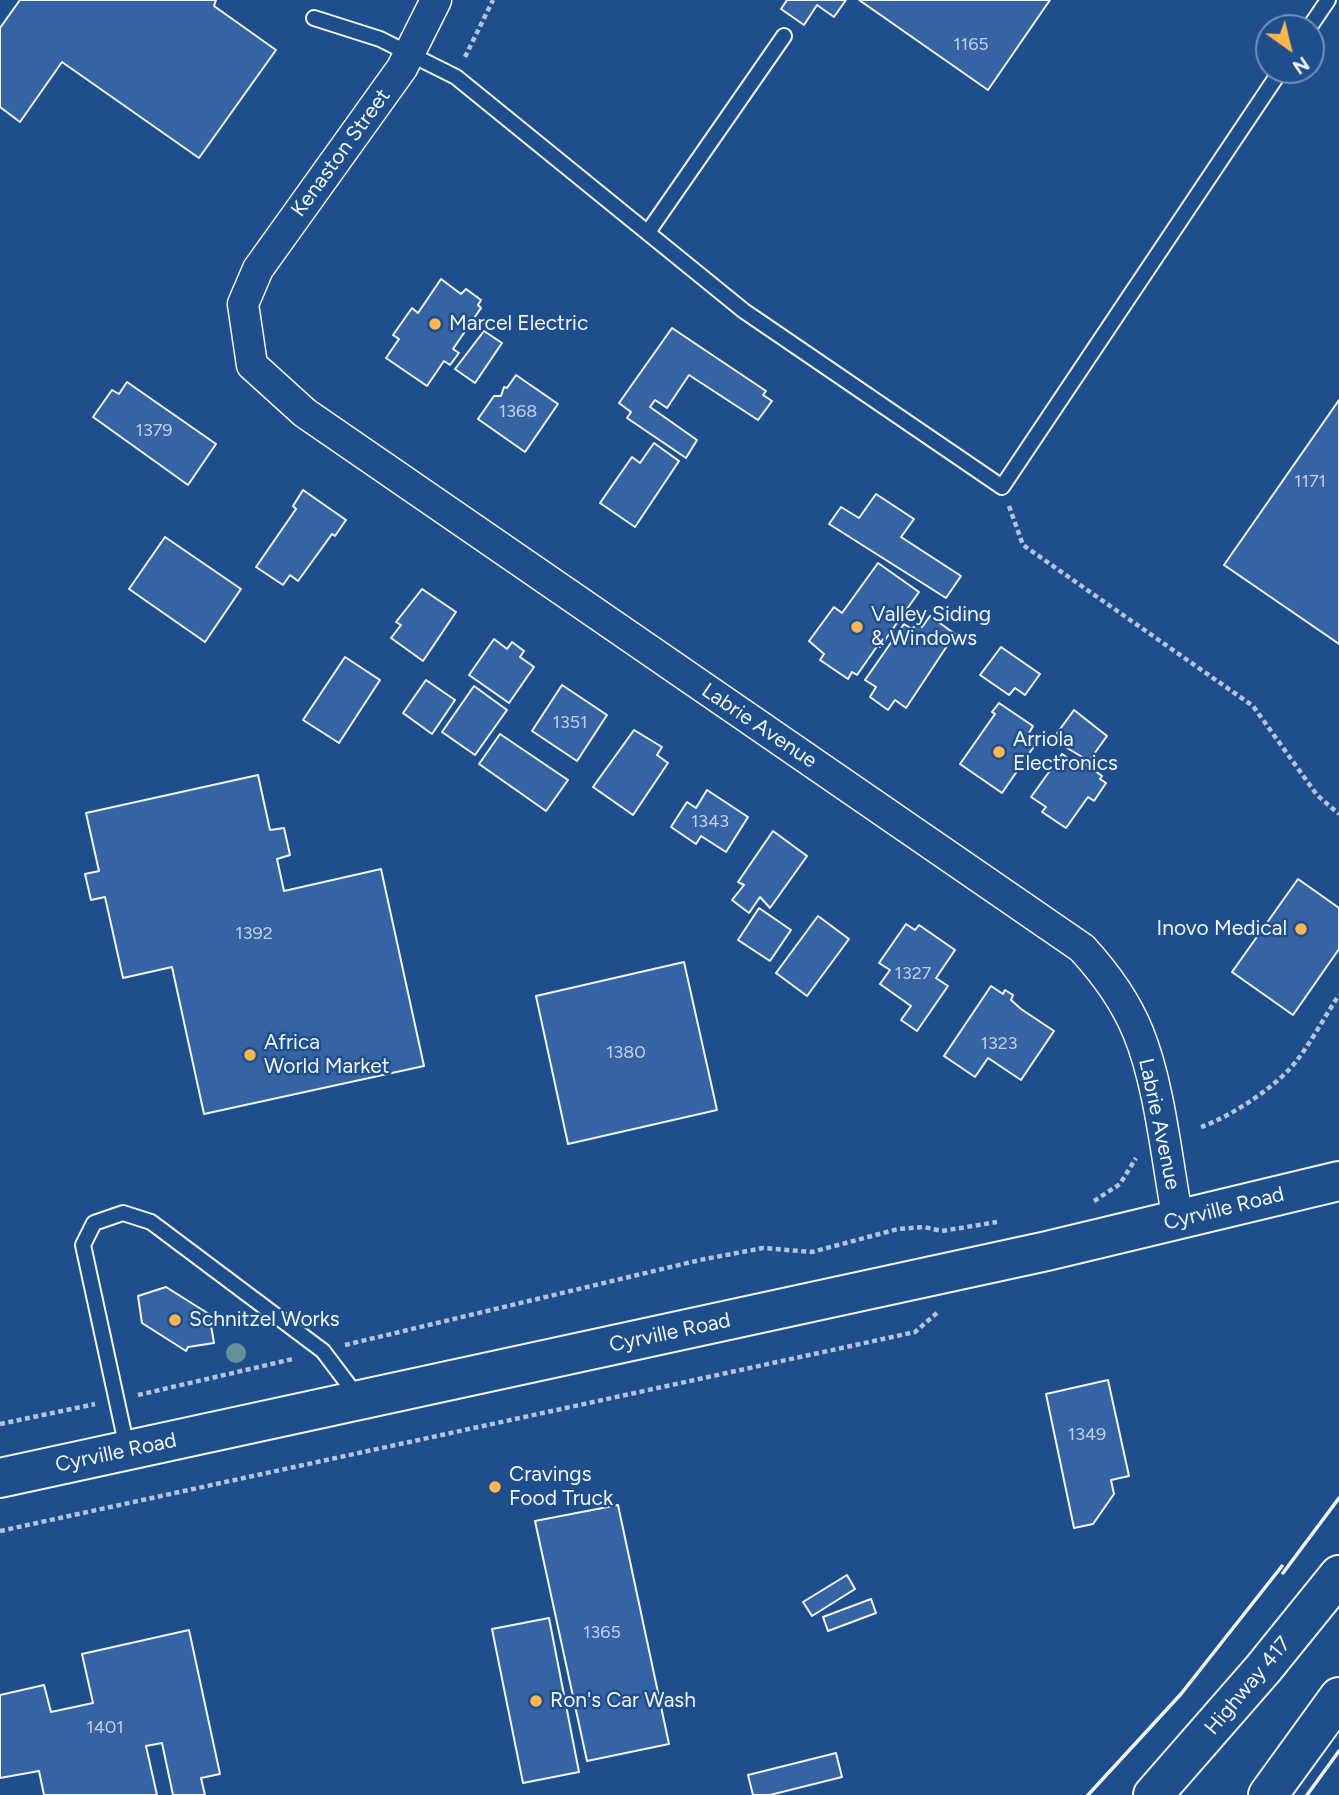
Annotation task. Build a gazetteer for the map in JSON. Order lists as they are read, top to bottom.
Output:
{
  "streets": {
    "main road": ["Cyrville Road", "Highway 417"],
    "street": ["Kenaston Street", "Labrie Avenue"]
  },
  "crossings": [
    ["Kenaston Street", "Labrie Avenue"],
    ["Labrie Avenue", "Cyrville Road"]
  ],
  "places": [
    "Marcel Electric",
    "Valley Siding & Windows",
    "Arriola Electronics",
    "Inovo Medical",
    "Africa World Market",
    "Schnitzel Works",
    "Cravings Food Truck",
    "Ron's Car Wash"
  ],
  "house_numbers": [
    "1165",
    "1368",
    "1379",
    "1171",
    "1351",
    "1343",
    "1392",
    "1327",
    "1323",
    "1380",
    "1349",
    "1365",
    "1401"
  ],
  "north": "bottom right"
}
